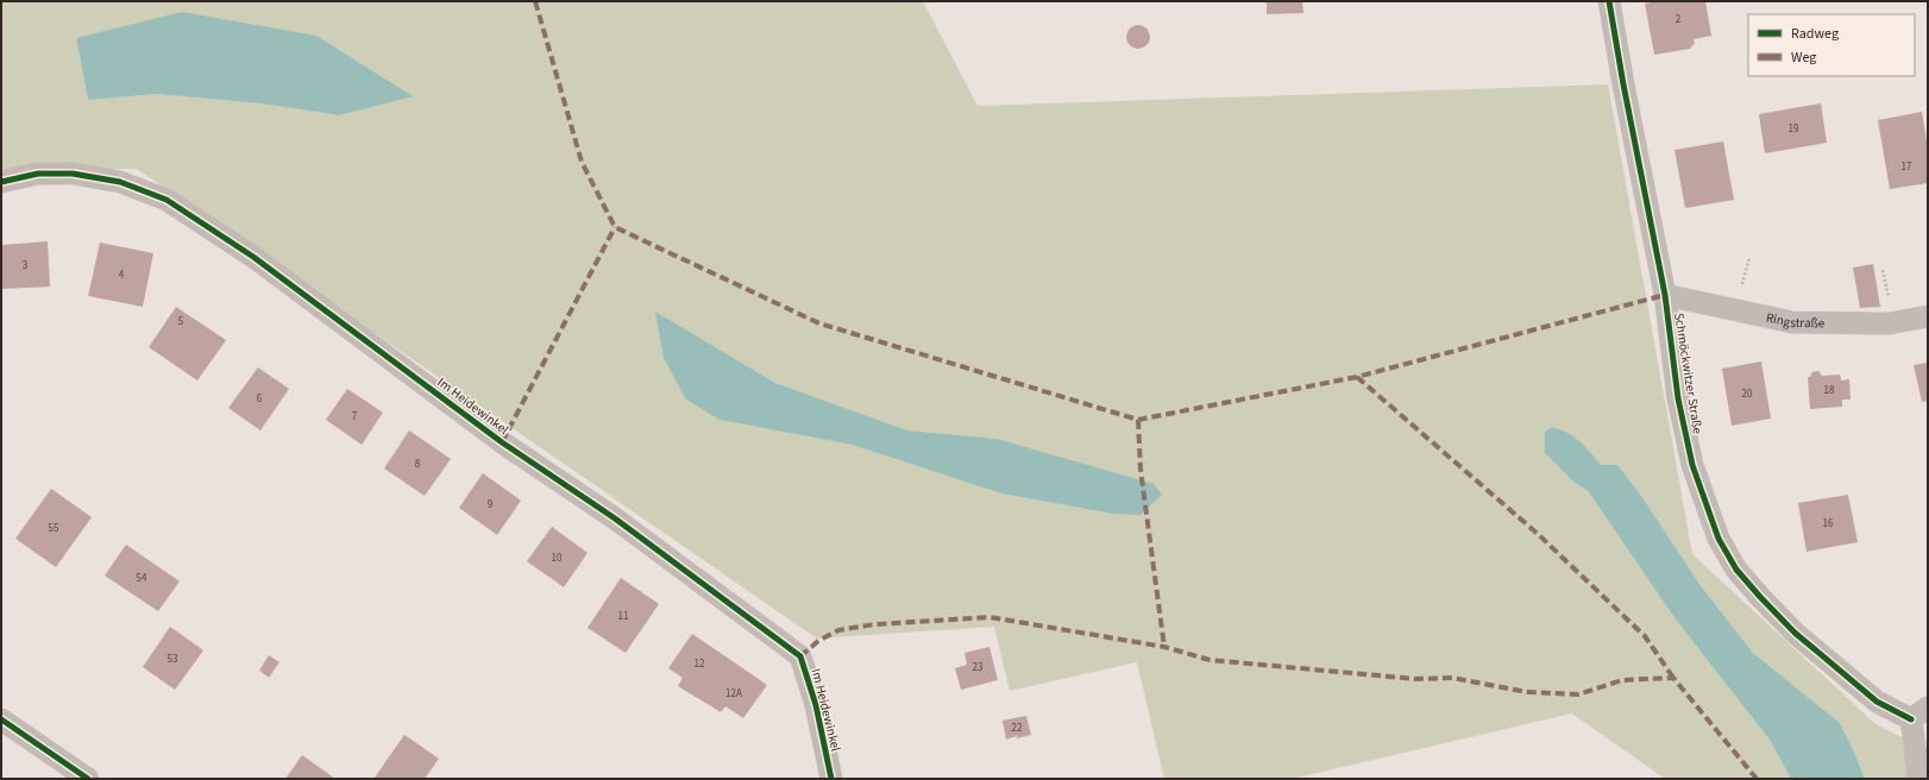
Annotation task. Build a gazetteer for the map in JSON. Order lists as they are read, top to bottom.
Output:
{
  "streets": {
    "street": ["Ringstraße", "Schmöckwitzer Straße", "Im Heidewinkel"]
  },
  "crossings": [
    ["Ringstraße", "Schmöckwitzer Straße"]
  ],
  "house_numbers": [
    "2",
    "19",
    "17",
    "3",
    "4",
    "5",
    "18",
    "20",
    "6",
    "7",
    "8",
    "9",
    "16",
    "55",
    "10",
    "54",
    "11",
    "53",
    "12",
    "23",
    "12A",
    "22"
  ],
  "legend": ["Radweg", "Weg"]
}
